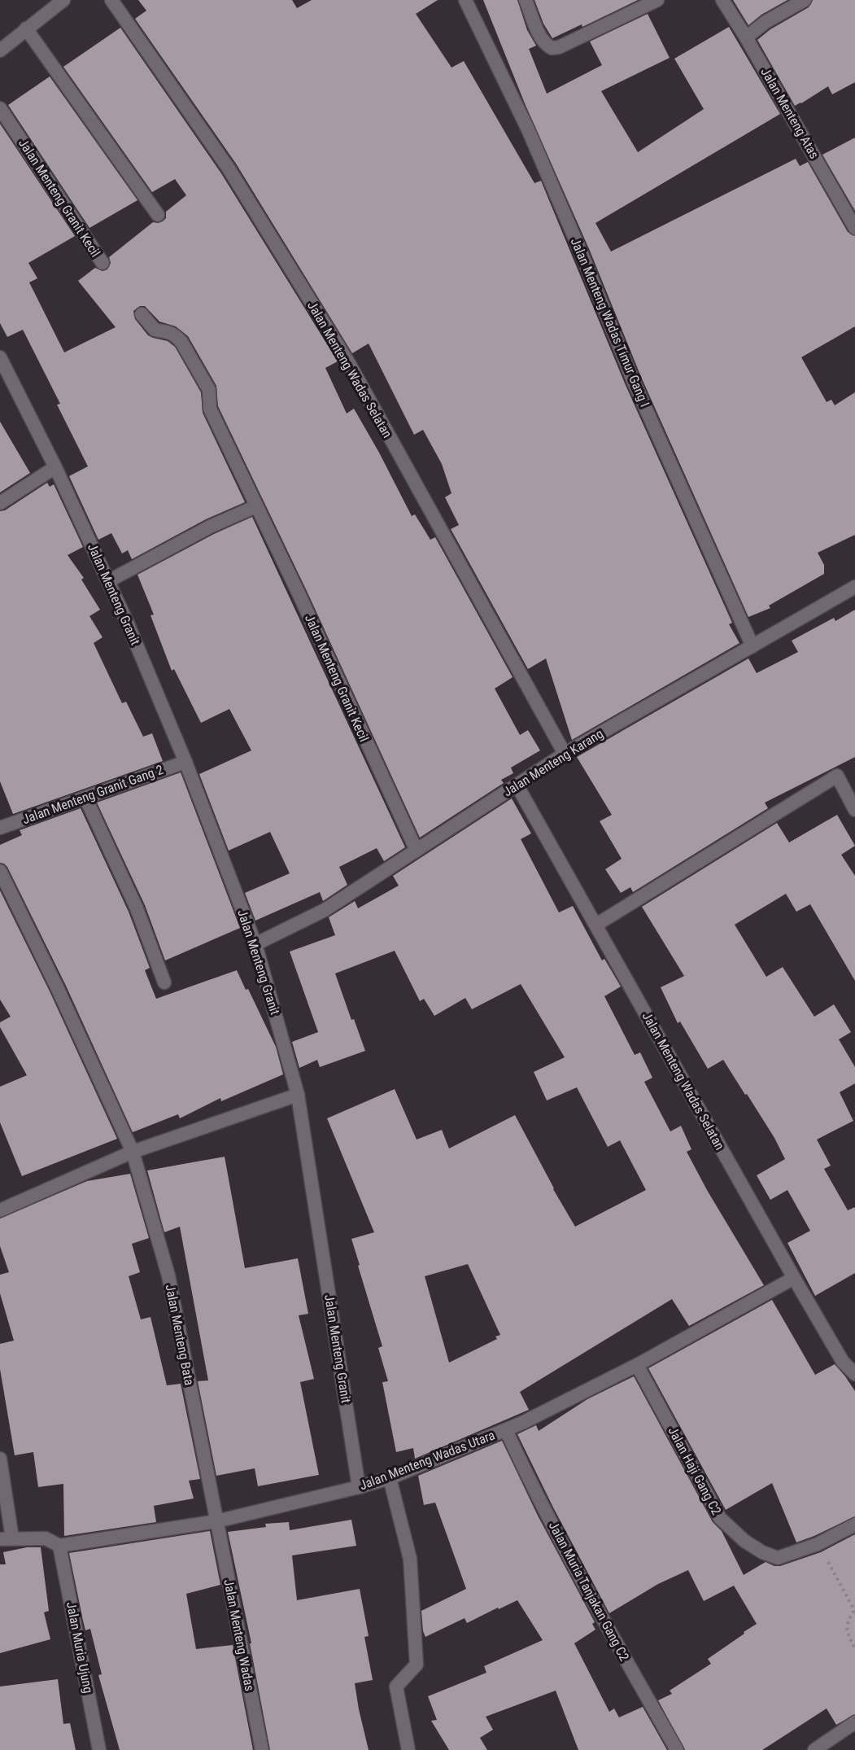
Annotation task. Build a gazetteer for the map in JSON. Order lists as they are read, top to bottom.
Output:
{
  "streets": {
    "street": [
      "Jalan Menteng Atas",
      "Jalan Menteng Granit Kecil",
      "Jalan Menteng Wadas Timur Gang I",
      "Jalan Menteng Wadas Selatan",
      "Jalan Menteng Granit",
      "Jalan Menteng Karang",
      "Jalan Menteng Granit Gang 2",
      "Jalan Menteng Bata",
      "Jalan Menteng Wadas Utara",
      "Jalan Haji Gang C2",
      "Jalan Muria Tanjakan Gang C2",
      "Jalan Menteng Wadas",
      "Jalan Muria Ujung"
    ]
  },
  "crossings": [
    ["Jalan Menteng Granit Kecil", "Jalan Menteng Karang"],
    ["Jalan Menteng Wadas Timur Gang I", "Jalan Menteng Karang"],
    ["Jalan Menteng Wadas Selatan", "Jalan Menteng Karang"],
    ["Jalan Menteng Wadas Selatan", "Jalan Menteng Wadas Utara"],
    ["Jalan Menteng Granit", "Jalan Menteng Karang"],
    ["Jalan Menteng Granit", "Jalan Menteng Granit Gang 2"],
    ["Jalan Menteng Granit", "Jalan Menteng Wadas Utara"],
    ["Jalan Menteng Bata", "Jalan Menteng Wadas Utara"],
    ["Jalan Menteng Bata", "Jalan Menteng Wadas"],
    ["Jalan Menteng Wadas Utara", "Jalan Haji Gang C2"],
    ["Jalan Menteng Wadas Utara", "Jalan Muria Tanjakan Gang C2"],
    ["Jalan Menteng Wadas Utara", "Jalan Menteng Wadas"],
    ["Jalan Menteng Wadas Utara", "Jalan Muria Ujung"]
  ]
}
